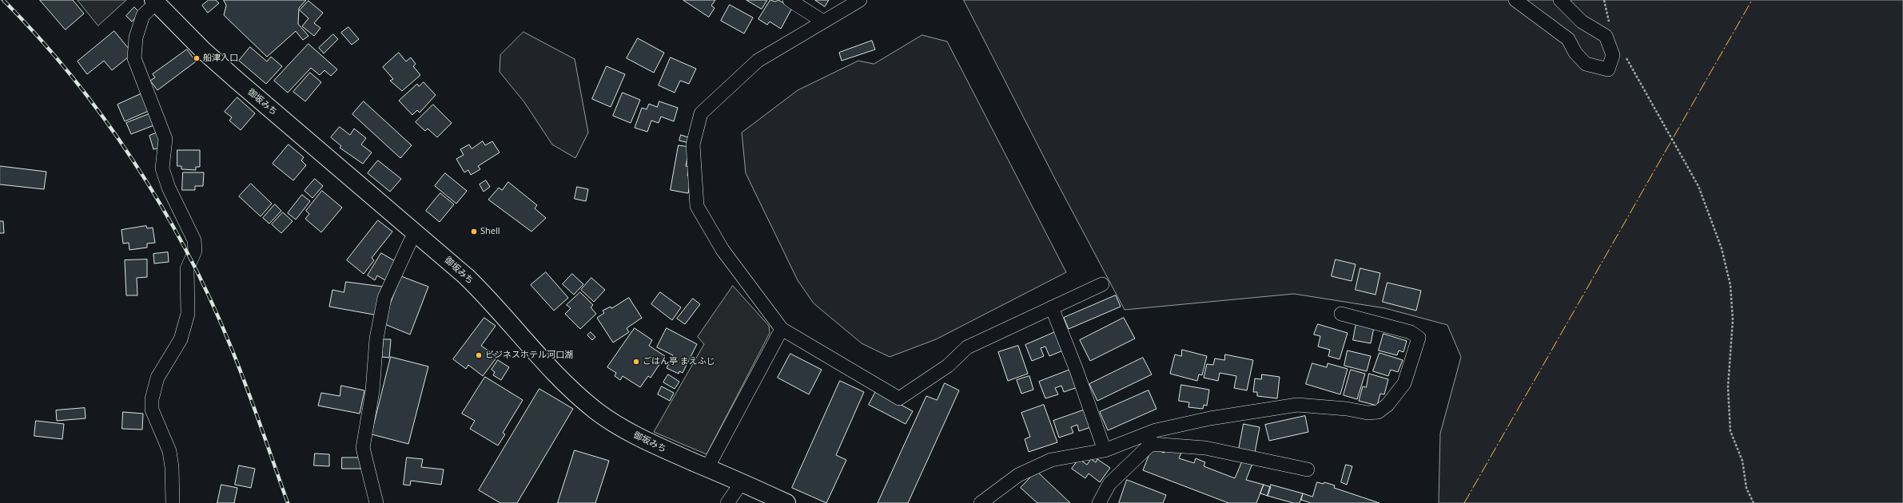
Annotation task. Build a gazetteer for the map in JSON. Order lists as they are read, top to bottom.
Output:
{
  "streets": {
    "highway": ["御坂みち"]
  },
  "places": [
    "船津入口",
    "Shell",
    "ビジネスホテル河口湖",
    "ごはん亭 まえふじ"
  ]
}
